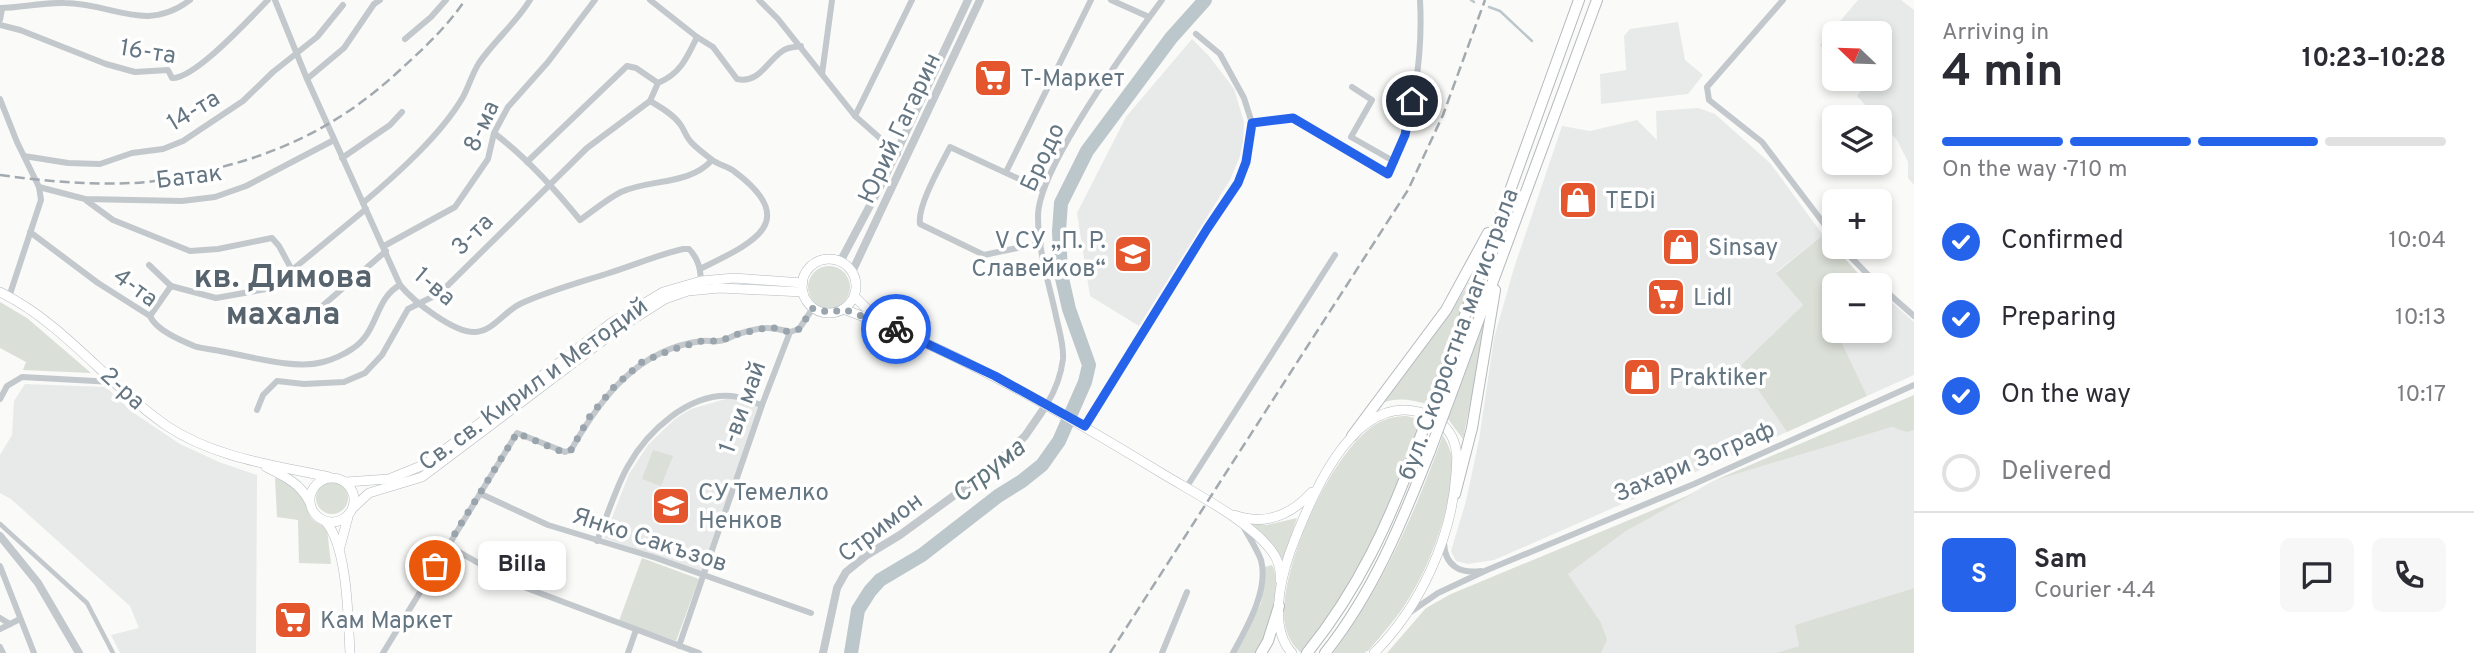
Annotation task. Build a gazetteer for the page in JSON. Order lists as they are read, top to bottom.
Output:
{
  "streets": {
    "highway": ["бул. Скоростна магистрала"],
    "main road": ["Св. св. Кирил и Методий", "2-ра"],
    "street": [
      "16-та",
      "14-та",
      "8-ма",
      "Юрий Гагарин",
      "Бродо",
      "Батак",
      "3-та",
      "1-ва",
      "4-та",
      "1-ви май",
      "Захари Зограф",
      "Стримон",
      "Янко Сакъзов"
    ]
  },
  "crossings": [
    ["14-та", "1-ва"],
    ["8-ма", "1-ва"],
    ["Юрий Гагарин", "Св. св. Кирил и Методий"],
    ["Юрий Гагарин", "1-ви май"],
    ["Бродо", "Стримон"],
    ["Батак", "1-ва"],
    ["3-та", "1-ва"],
    ["1-ва", "4-та"],
    ["Св. св. Кирил и Методий", "2-ра"],
    ["Св. св. Кирил и Методий", "1-ви май"],
    ["1-ви май", "Янко Сакъзов"]
  ],
  "districts": ["кв. Димова махала"],
  "water": ["Струма"],
  "places": {
    "supermarket": ["Т-Маркет", "Lidl", "Кам Маркет"],
    "shop": ["TEDi", "Sinsay", "Praktiker"],
    "school or university": ["V СУ „П. Р. Славейков“", "СУ Темелко Ненков"],
    "other": ["Billa"]
  },
  "north": "top left",
  "page": {
    "heading": ["4 min", "Arriving in", "10:23–10:28"],
    "panel": ["Sam", "Courier · 4.4"],
    "map_buttons": ["+", "−"],
    "bar": "On the way · 710 m",
    "list": [
      ["Confirmed", "10:04"],
      ["Preparing", "10:13"],
      ["On the way", "10:17"],
      "Delivered"
    ],
    "round": "S",
    "bubble": "Billa"
  }
}
